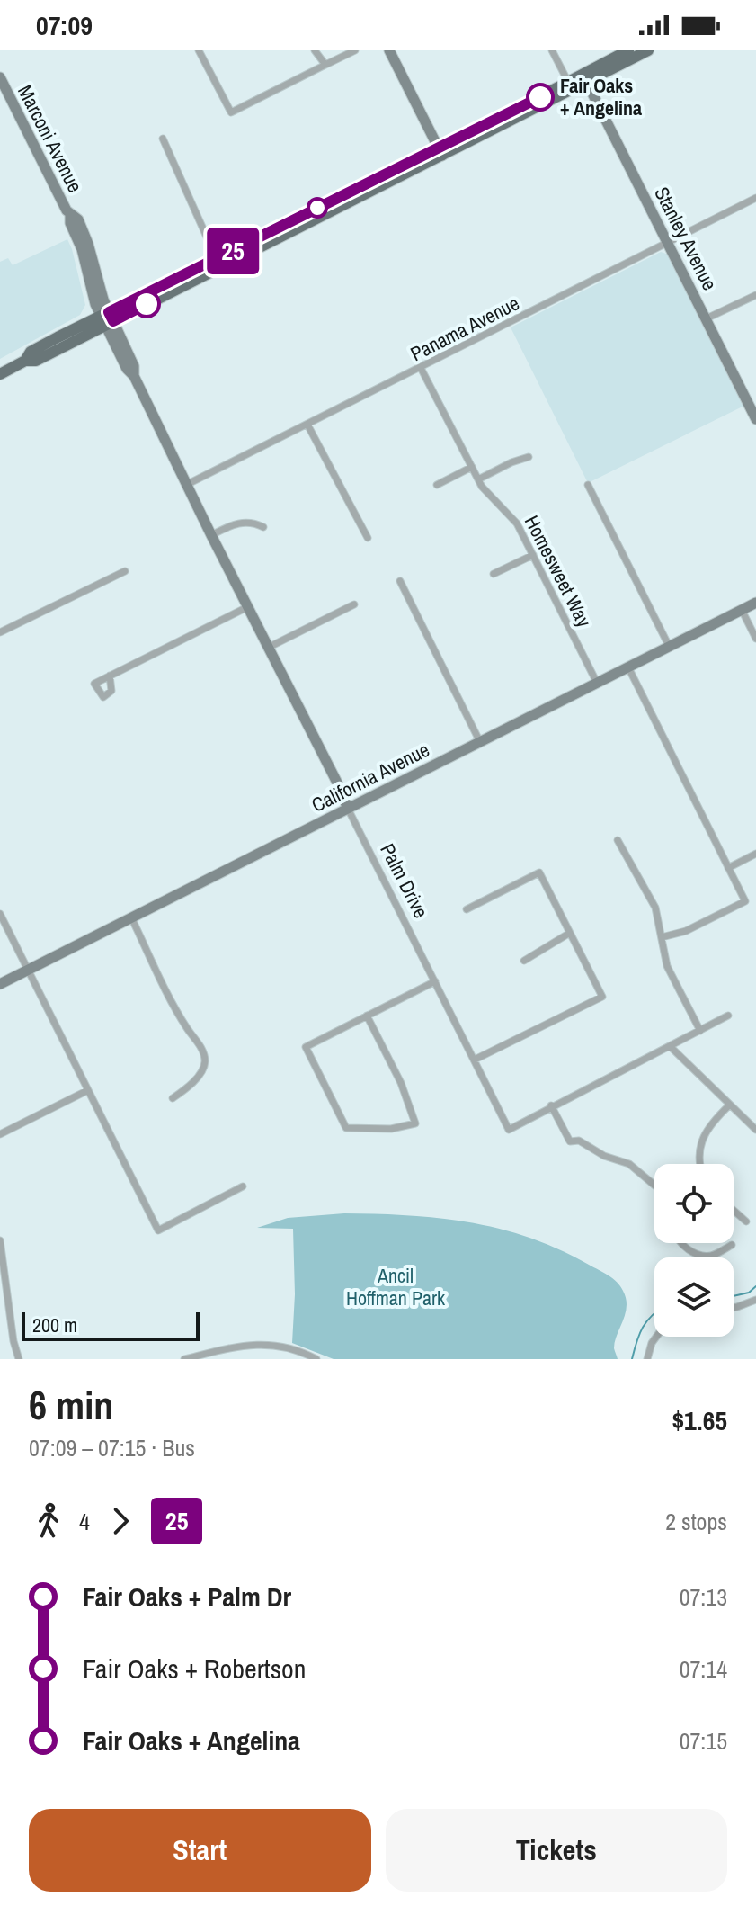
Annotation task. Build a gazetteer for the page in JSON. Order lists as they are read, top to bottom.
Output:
{
  "streets": {
    "street": [
      "Marconi Avenue",
      "Stanley Avenue",
      "Panama Avenue",
      "Homesweet Way",
      "California Avenue",
      "Palm Drive"
    ]
  },
  "crossings": [
    ["Marconi Avenue", "Palm Drive"],
    ["Stanley Avenue", "Panama Avenue"],
    ["Panama Avenue", "Homesweet Way"],
    ["Panama Avenue", "Palm Drive"],
    ["Homesweet Way", "California Avenue"],
    ["California Avenue", "Palm Drive"]
  ],
  "parks": ["Ancil Hoffman Park"],
  "places": ["Fair Oaks + Angelina"],
  "lines": ["bus line 25"],
  "scale_bar": "200 m",
  "page": {
    "status": "07:09",
    "on_map": "25",
    "scale": "200 m",
    "heading": ["6 min", "07:09 – 07:15 · Bus", "$1.65"],
    "legs": ["4", "25", "2 stops"],
    "list": [
      {
        "name": "Fair Oaks + Palm Dr",
        "value": "07:13"
      },
      {
        "name": "Fair Oaks + Robertson",
        "value": "07:14"
      },
      {
        "name": "Fair Oaks + Angelina",
        "value": "07:15"
      }
    ],
    "buttons": ["Start", "Tickets"]
  }
}
